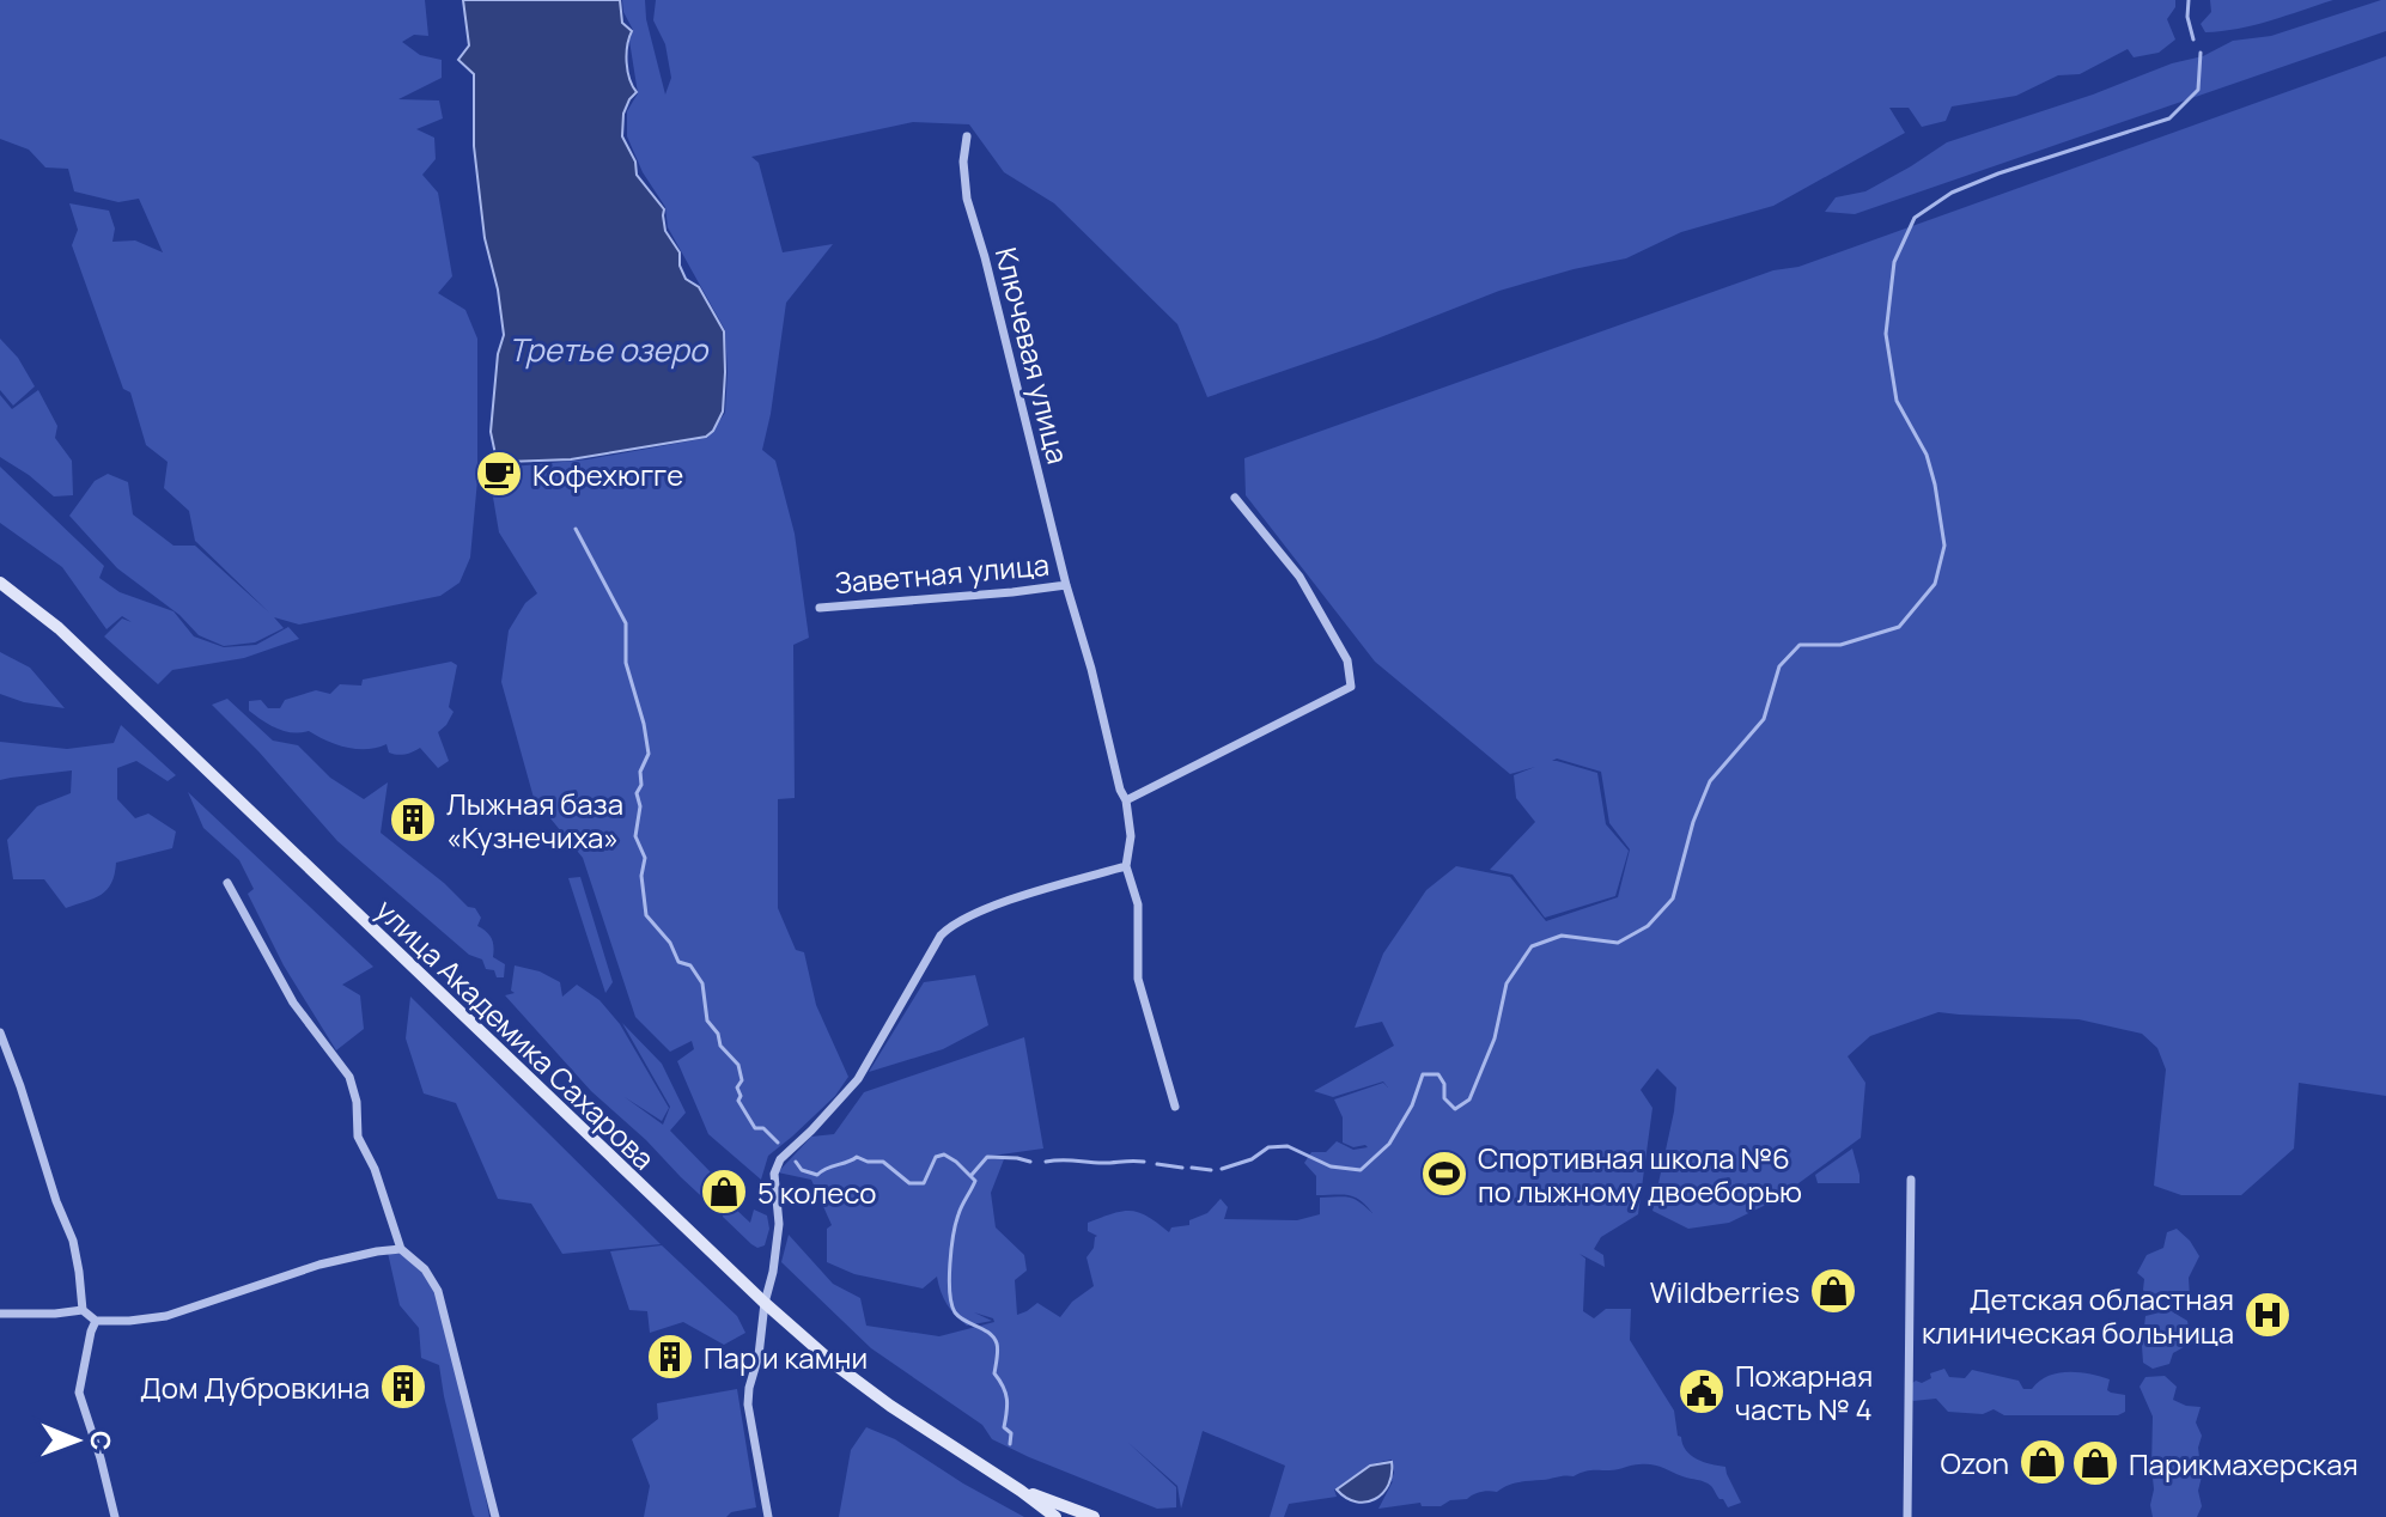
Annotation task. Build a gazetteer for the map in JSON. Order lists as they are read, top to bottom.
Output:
{
  "streets": {
    "main road": ["улица Академика Сахарова"],
    "street": ["Ключевая улица", "Заветная улица"]
  },
  "crossings": [
    ["Ключевая улица", "Заветная улица"]
  ],
  "water": ["Третье озеро"],
  "places": {
    "cafe": ["Кофехюгге"],
    "building": ["Лыжная база «Кузнечиха»", "Пар и камни", "Дом Дубровкина"],
    "sports": ["Спортивная школа №6 по лыжному двоеборью"],
    "shop": [
      "5 колесо",
      "Wildberries",
      "Ozon",
      "Парикмахерская"
    ],
    "hospital": ["Детская областная клиническая больница"],
    "public building": ["Пожарная часть № 4"]
  },
  "north": "right"
}
